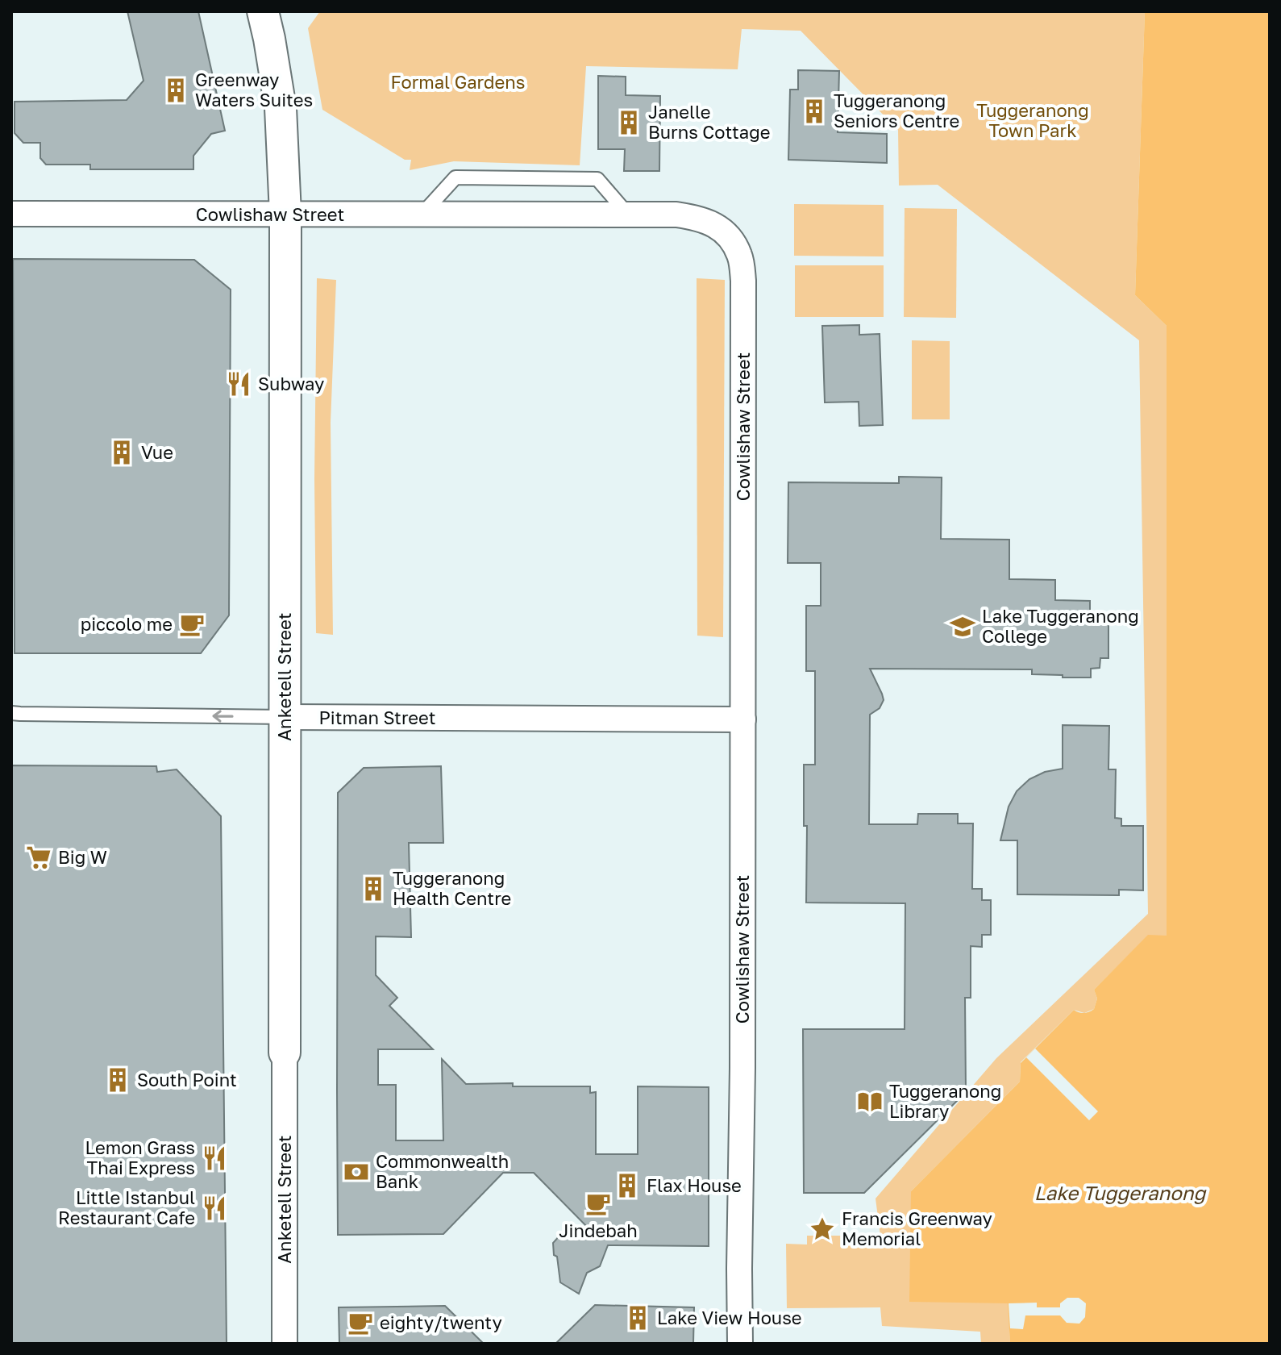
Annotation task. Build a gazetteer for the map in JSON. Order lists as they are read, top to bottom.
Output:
{
  "streets": {
    "street": ["Cowlishaw Street", "Anketell Street", "Pitman Street"]
  },
  "crossings": [
    ["Cowlishaw Street", "Anketell Street"],
    ["Cowlishaw Street", "Pitman Street"],
    ["Anketell Street", "Pitman Street"]
  ],
  "one_way": ["Pitman Street"],
  "water": ["Lake Tuggeranong"],
  "parks": ["Formal Gardens", "Tuggeranong Town Park"],
  "places": {
    "building": [
      "Greenway Waters Suites",
      "Tuggeranong Seniors Centre",
      "Janelle Burns Cottage",
      "Vue",
      "Tuggeranong Health Centre",
      "South Point",
      "Flax House",
      "Lake View House"
    ],
    "restaurant": ["Subway", "Lemon Grass Thai Express", "Little Istanbul Restaurant Cafe"],
    "cafe": ["piccolo me", "Jindebah", "eighty/twenty"],
    "school or university": ["Lake Tuggeranong College"],
    "supermarket": ["Big W"],
    "library": ["Tuggeranong Library"],
    "bank": ["Commonwealth Bank"],
    "place": ["Francis Greenway Memorial"]
  }
}
